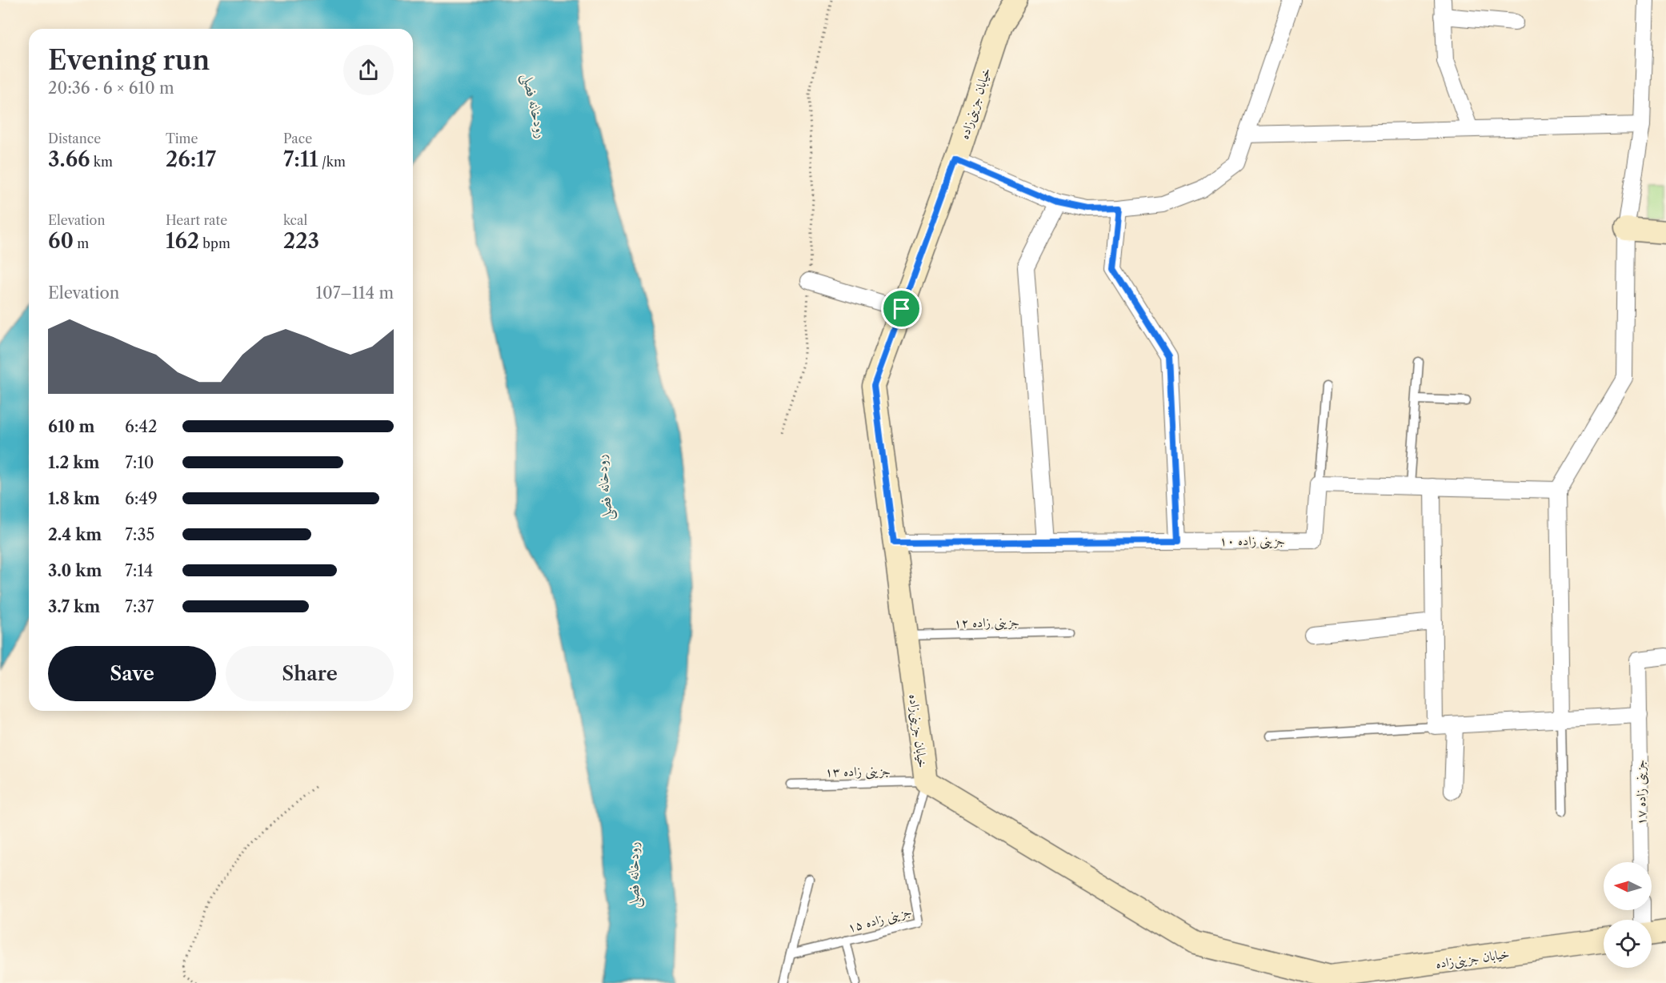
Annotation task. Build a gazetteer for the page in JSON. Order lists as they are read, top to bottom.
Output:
{
  "streets": {
    "street": ["خیابان جزینی‌زاده", "جزینی زاده ۱۰", "جزینی زاده ۱۷"],
    "lane": ["جزینی زاده ۱۲", "جزینی زاده ۱۳", "جزینی زاده ۱۵"]
  },
  "crossings": [
    ["خیابان جزینی‌زاده", "جزینی زاده ۱۰"],
    ["خیابان جزینی‌زاده", "جزینی زاده ۱۲"],
    ["خیابان جزینی‌زاده", "جزینی زاده ۱۳"],
    ["خیابان جزینی‌زاده", "جزینی زاده ۱۵"],
    ["جزینی زاده ۱۳", "جزینی زاده ۱۵"]
  ],
  "water": ["رودخانه فصلی"],
  "north": "left",
  "page": {
    "heading": ["Evening run", "20:36 · 6 × 610 m"],
    "stats": [
      ["Distance", "3.66 km"],
      ["Time", "26:17"],
      ["Pace", "7:11 /km"],
      ["Elevation", "60 m"],
      ["Heart rate", "162 bpm"],
      ["kcal", "223"]
    ],
    "chart": ["Elevation", "107–114 m"],
    "list": [
      {
        "name": "610 m",
        "note": "6:42"
      },
      {
        "name": "1.2 km",
        "note": "7:10"
      },
      {
        "name": "1.8 km",
        "note": "6:49"
      },
      {
        "name": "2.4 km",
        "note": "7:35"
      },
      {
        "name": "3.0 km",
        "note": "7:14"
      },
      {
        "name": "3.7 km",
        "note": "7:37"
      }
    ],
    "buttons": ["Save", "Share"]
  }
}
